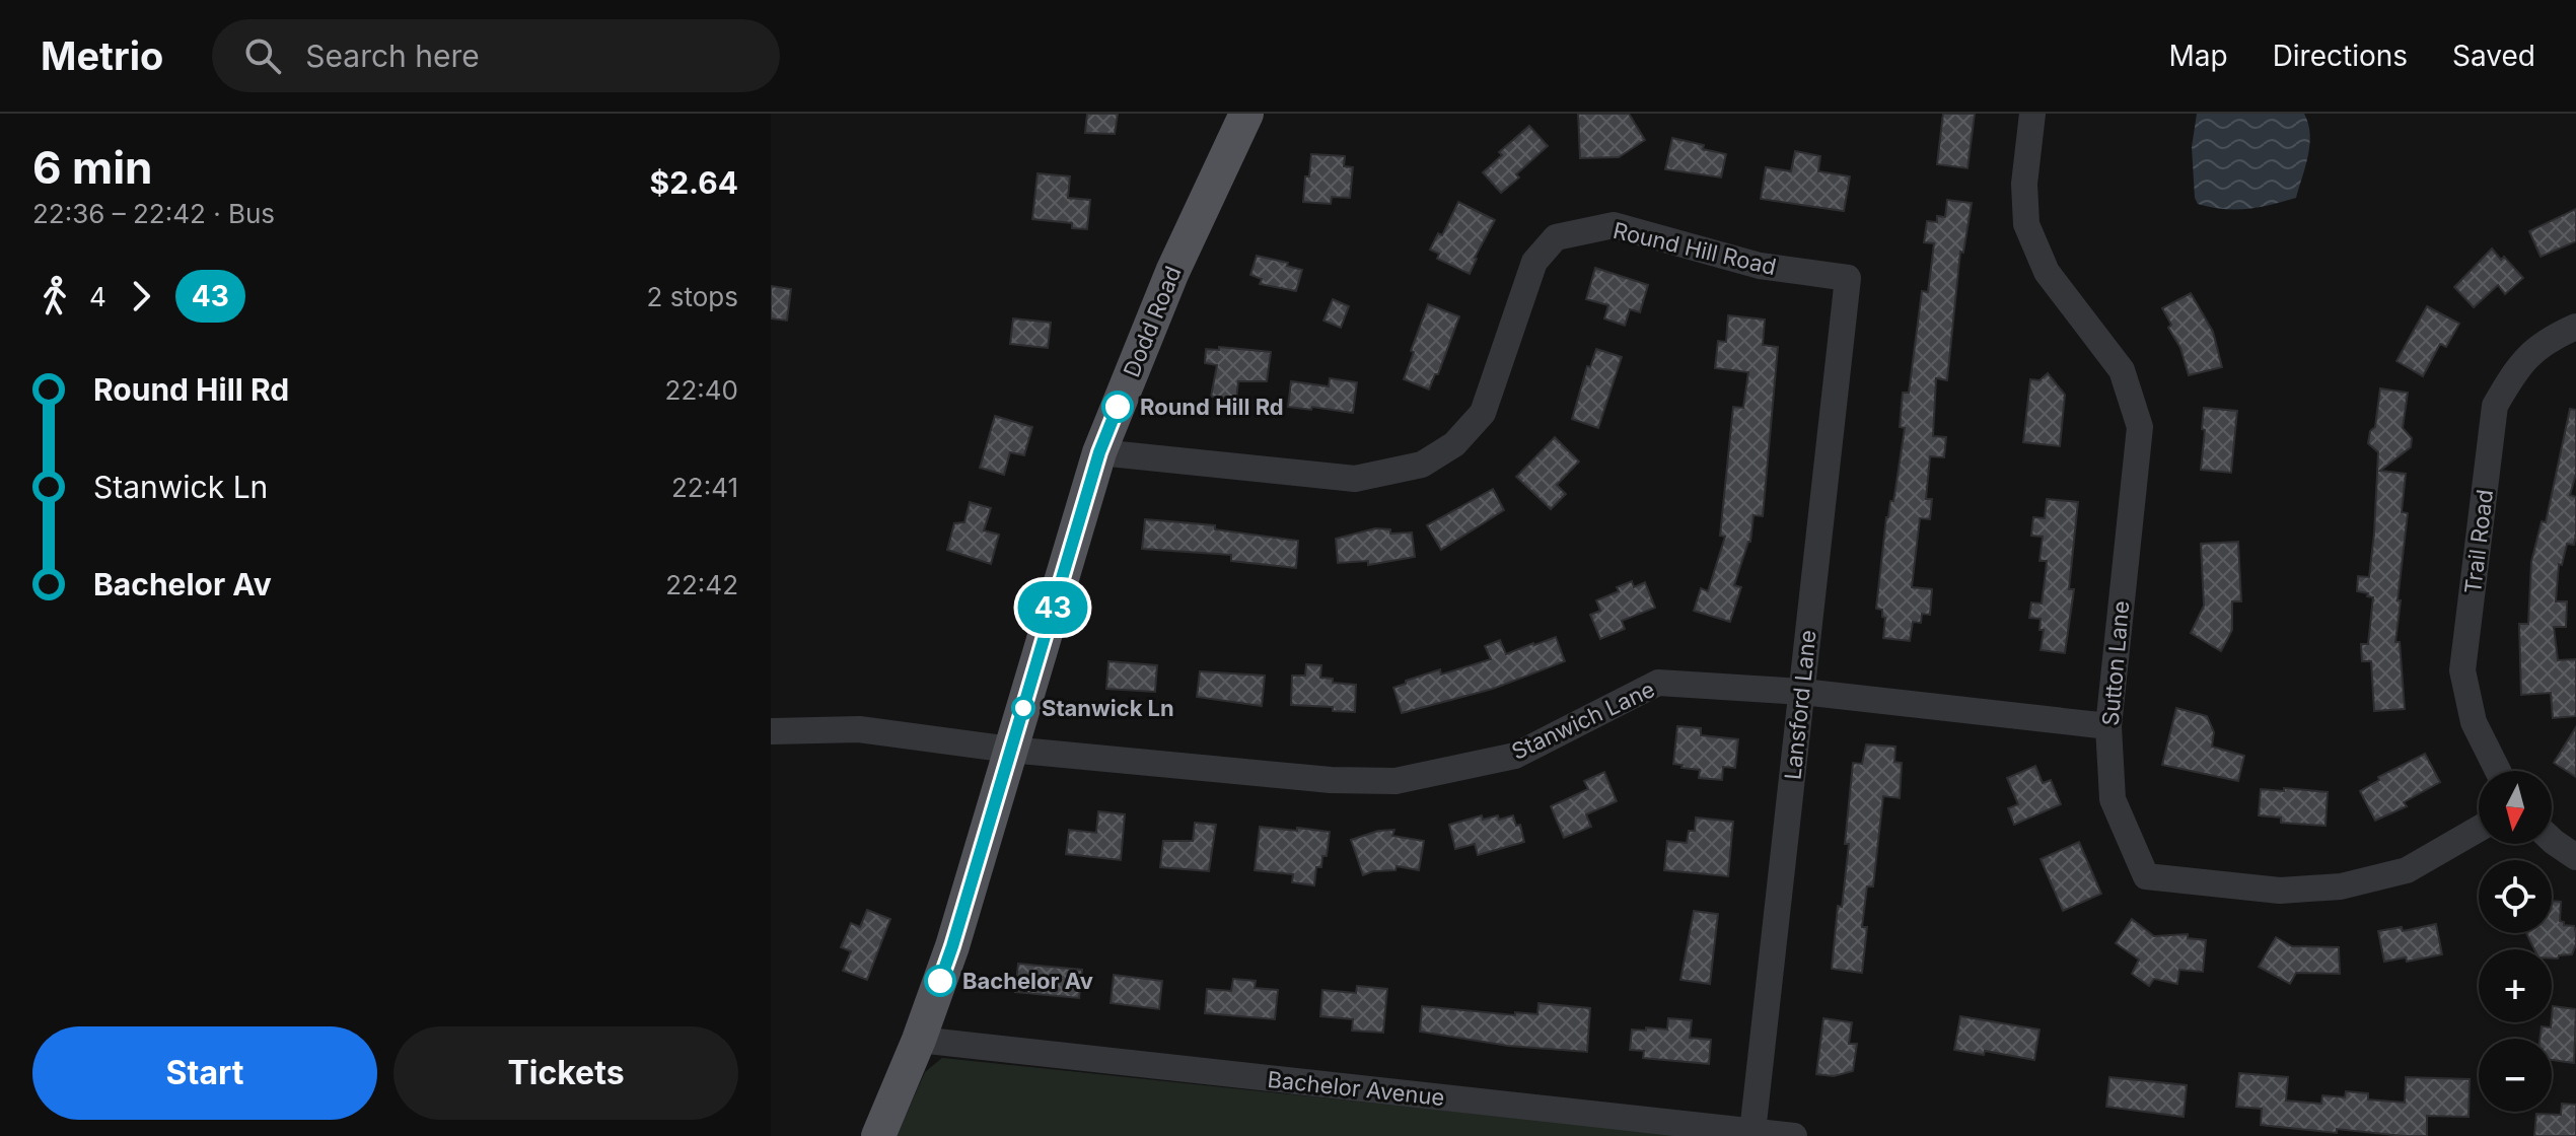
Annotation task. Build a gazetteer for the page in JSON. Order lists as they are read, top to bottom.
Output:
{
  "streets": {
    "main road": ["Dodd Road"],
    "street": [
      "Round Hill Road",
      "Trail Road",
      "Sutton Lane",
      "Lansford Lane",
      "Stanwich Lane",
      "Bachelor Avenue"
    ]
  },
  "crossings": [
    ["Round Hill Road", "Dodd Road"],
    ["Round Hill Road", "Lansford Lane"],
    ["Dodd Road", "Stanwich Lane"],
    ["Dodd Road", "Bachelor Avenue"],
    ["Sutton Lane", "Stanwich Lane"],
    ["Lansford Lane", "Stanwich Lane"],
    ["Lansford Lane", "Bachelor Avenue"]
  ],
  "places": ["Round Hill Rd", "Stanwick Ln", "Bachelor Av"],
  "lines": ["bus line 43"],
  "north": "bottom",
  "page": {
    "header": "Metrio",
    "search": "Search here",
    "nav": ["Map", "Directions", "Saved"],
    "heading": ["6 min", "22:36 – 22:42 · Bus", "$2.64"],
    "on_map": "43",
    "legs": ["4", "43", "2 stops"],
    "list": [
      {
        "name": "Round Hill Rd",
        "value": "22:40"
      },
      {
        "name": "Stanwick Ln",
        "value": "22:41"
      },
      {
        "name": "Bachelor Av",
        "value": "22:42"
      }
    ],
    "map_buttons": ["+", "−"],
    "buttons": ["Start", "Tickets"]
  }
}
